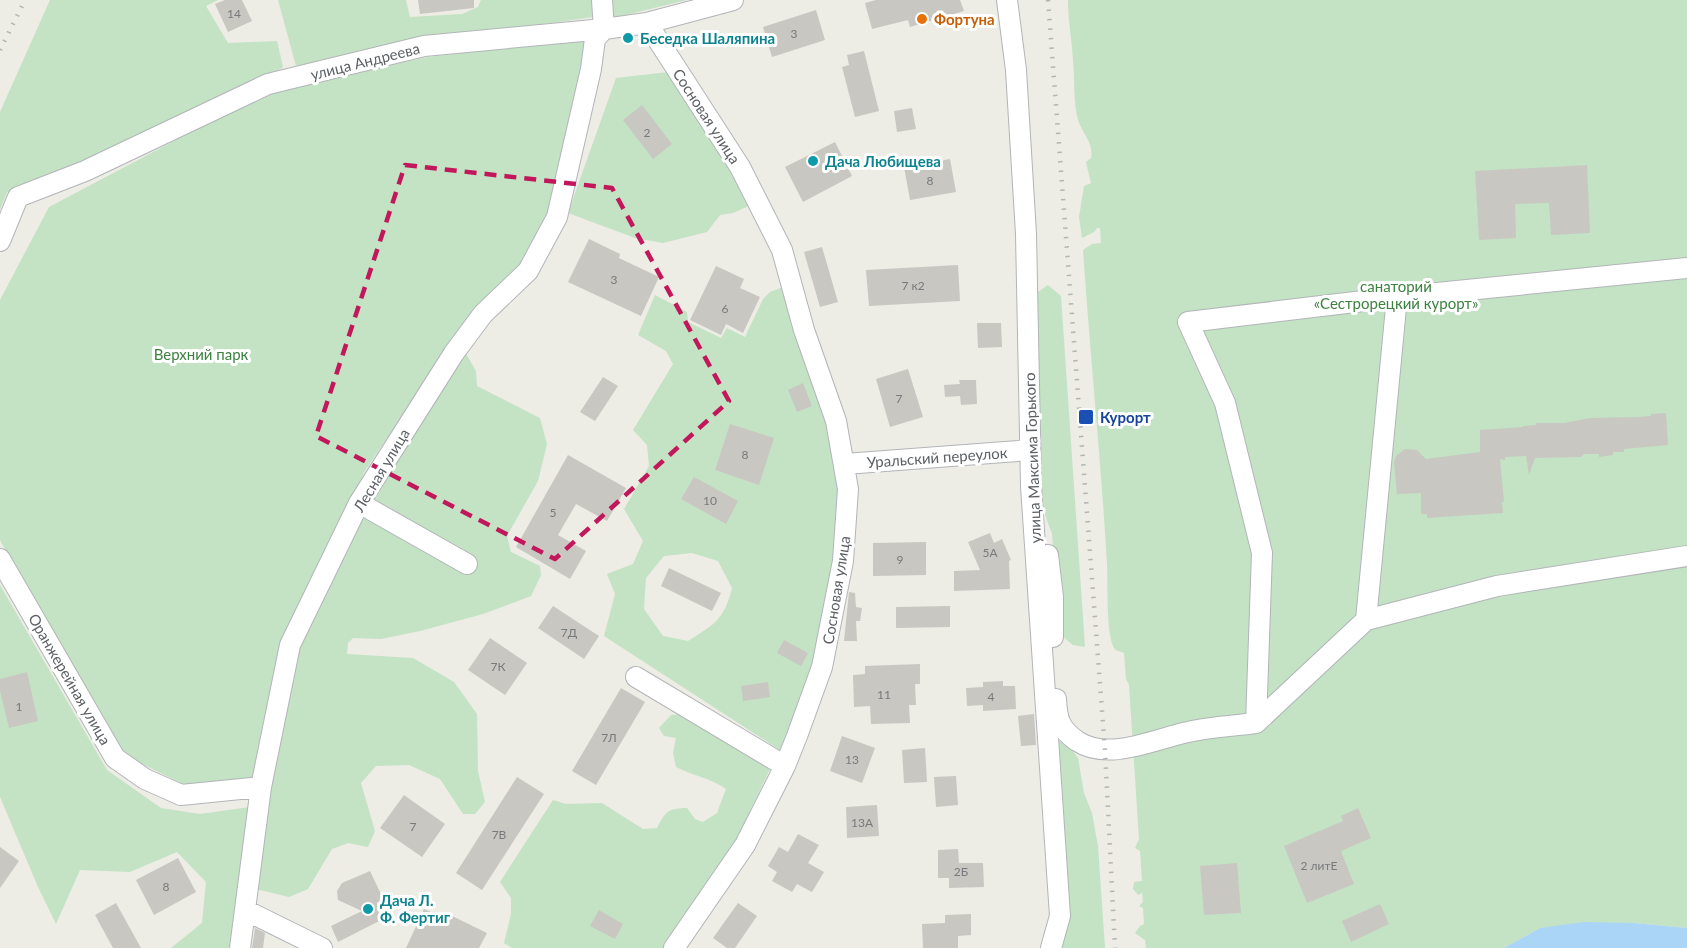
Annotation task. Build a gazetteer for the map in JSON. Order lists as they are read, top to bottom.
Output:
{
  "streets": {
    "street": [
      "улица Андреева",
      "Сосновая улица",
      "Уральский переулок",
      "улица Максима Горького",
      "Лесная улица",
      "Оранжерейная улица"
    ]
  },
  "crossings": [
    ["улица Андреева", "Сосновая улица"],
    ["улица Андреева", "Лесная улица"],
    ["Сосновая улица", "Уральский переулок"],
    ["Уральский переулок", "улица Максима Горького"],
    ["Лесная улица", "Оранжерейная улица"]
  ],
  "parks": ["санаторий «Сестрорецкий курорт»", "Верхний парк"],
  "places": {
    "other": [
      "Фортуна",
      "Беседка Шаляпина",
      "Дача Любищева",
      "Дача Л. Ф. Фертиг"
    ],
    "transit": ["Курорт"]
  },
  "house_numbers": [
    "14",
    "3",
    "2",
    "8",
    "3",
    "7 к2",
    "6",
    "7",
    "8",
    "10",
    "5",
    "5А",
    "9",
    "7Д",
    "7К",
    "11",
    "4",
    "1",
    "7Л",
    "13",
    "13А",
    "7",
    "7В",
    "2 литЕ",
    "2Б",
    "8"
  ]
}
